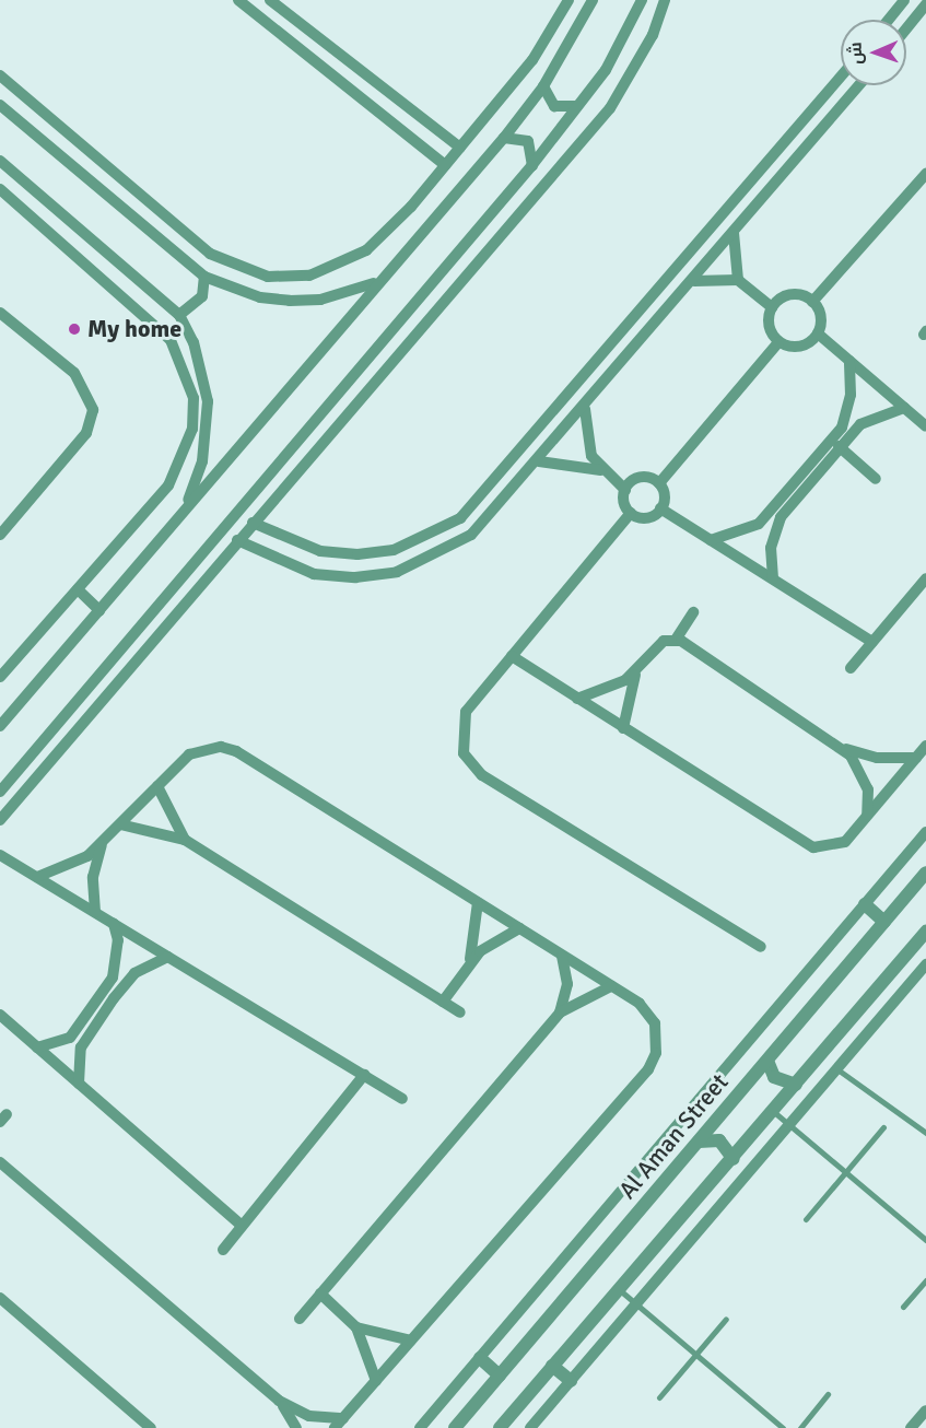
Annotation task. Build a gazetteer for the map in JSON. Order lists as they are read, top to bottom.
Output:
{
  "streets": {
    "street": ["Al Aman Street"]
  },
  "places": ["My home"],
  "north": "left"
}
